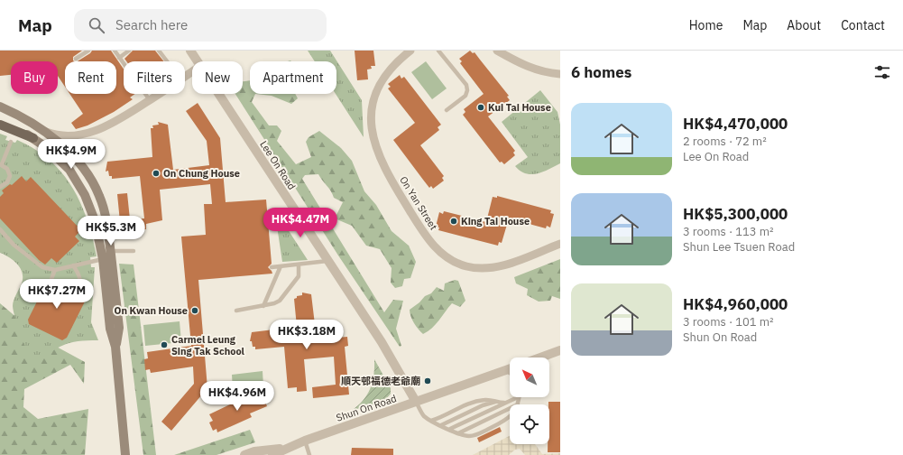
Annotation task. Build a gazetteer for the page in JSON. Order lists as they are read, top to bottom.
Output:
{
  "streets": {
    "street": ["Lee On Road", "On Yan Street", "Shun On Road"]
  },
  "crossings": [
    ["Lee On Road", "Shun On Road"]
  ],
  "places": [
    "Kui Tai House",
    "On Chung House",
    "King Tai House",
    "On Kwan House",
    "Carmel Leung Sing Tak School",
    "順天邨福德老爺廟"
  ],
  "north": "top left",
  "page": {
    "header": "Map",
    "search": "Search here",
    "nav": [
      "Home",
      "Map",
      "About",
      "Contact"
    ],
    "heading": "6 homes",
    "chip": [
      "Buy",
      "Rent",
      "Filters",
      "New",
      "Apartment"
    ],
    "list": [
      {
        "name": "HK$4,470,000",
        "note": "2 rooms · 72 m² · Lee On Road"
      },
      {
        "name": "HK$5,300,000",
        "note": "3 rooms · 113 m² · Shun Lee Tsuen Road"
      },
      {
        "name": "HK$4,960,000",
        "note": "3 rooms · 101 m² · Shun On Road"
      }
    ],
    "price": [
      "HK$4.9M",
      "HK$4.47M",
      "HK$5.3M",
      "HK$7.27M",
      "HK$3.18M",
      "HK$4.96M"
    ]
  }
}
